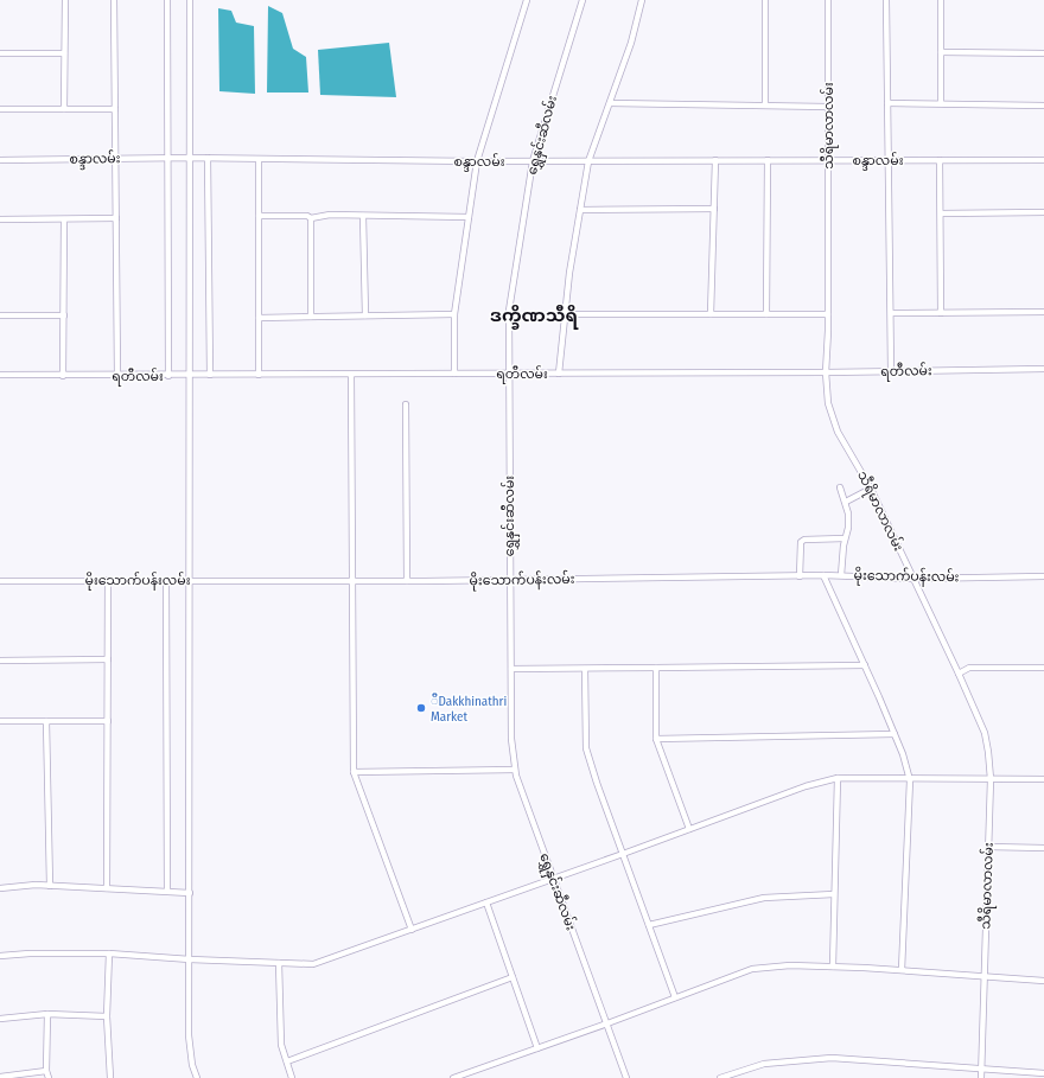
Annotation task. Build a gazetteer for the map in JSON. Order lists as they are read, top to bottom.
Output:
{
  "streets": {
    "street": [
      "သီရိမာလာလမ်း",
      "ရွှေနှင်းဆီလမ်း",
      "စန္ဒာလမ်း",
      "ရတီလမ်း",
      "မိုးသောက်ပန်းလမ်း"
    ]
  },
  "crossings": [
    ["သီရိမာလာလမ်း", "စန္ဒာလမ်း"],
    ["သီရိမာလာလမ်း", "ရတီလမ်း"],
    ["သီရိမာလာလမ်း", "မိုးသောက်ပန်းလမ်း"],
    ["ရွှေနှင်းဆီလမ်း", "စန္ဒာလမ်း"],
    ["ရွှေနှင်းဆီလမ်း", "ရတီလမ်း"],
    ["ရွှေနှင်းဆီလမ်း", "မိုးသောက်ပန်းလမ်း"]
  ],
  "districts": ["ဒက္ခိဏသီရိ"],
  "places": ["ီDakkhinathri Market"]
}
